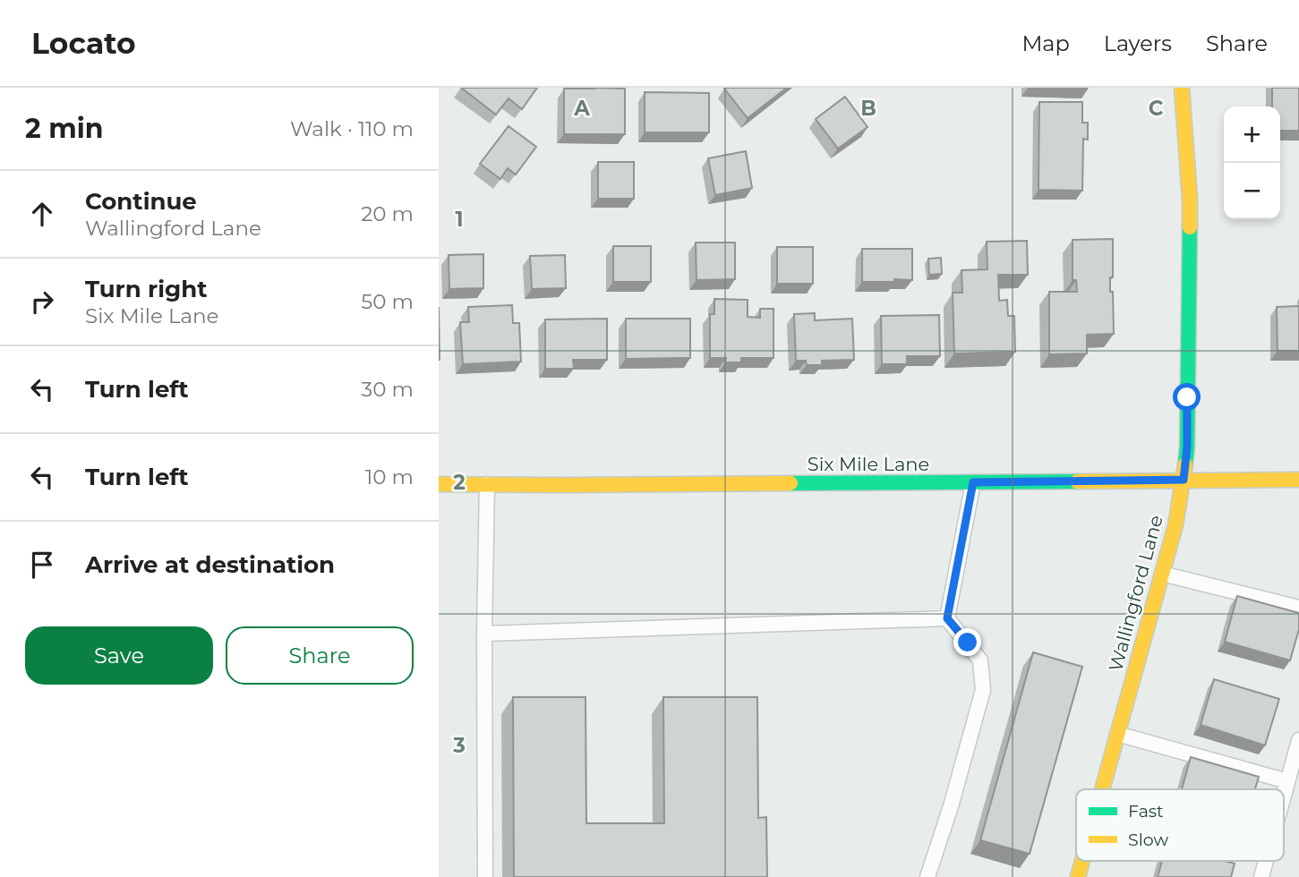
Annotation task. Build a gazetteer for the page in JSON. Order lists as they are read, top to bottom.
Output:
{
  "streets": {
    "street": ["Six Mile Lane", "Wallingford Lane"]
  },
  "crossings": [
    ["Six Mile Lane", "Wallingford Lane"]
  ],
  "legend": ["Fast", "Slow"],
  "page": {
    "header": "Locato",
    "nav": ["Map", "Layers", "Share"],
    "heading": ["2 min", "Walk · 110 m"],
    "map_buttons": ["+", "−"],
    "list": [
      ["Continue", "Wallingford Lane", "20 m"],
      ["Turn right", "Six Mile Lane", "50 m"],
      ["Turn left", "30 m"],
      ["Turn left", "10 m"],
      "Arrive at destination"
    ],
    "buttons": ["Save", "Share"]
  },
  "grid": {
    "columns": ["A", "B", "C"],
    "rows": ["1", "2", "3"]
  }
}
